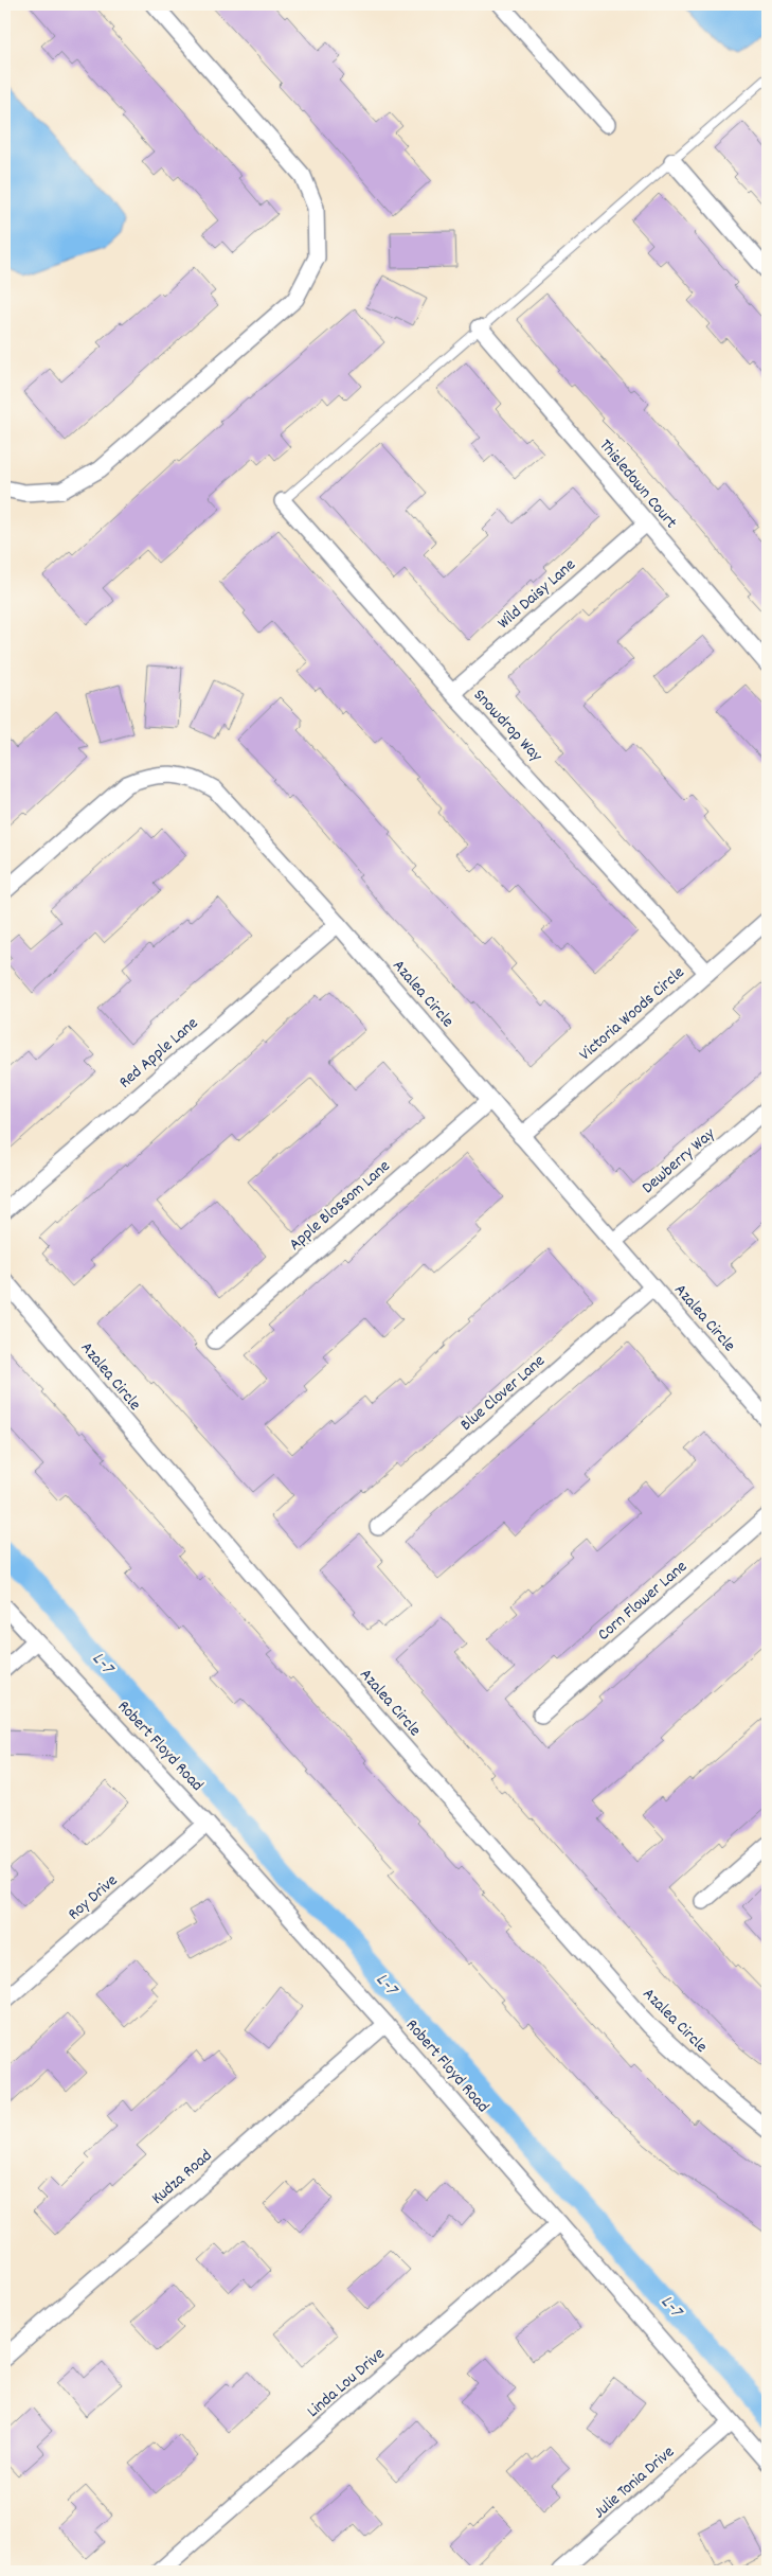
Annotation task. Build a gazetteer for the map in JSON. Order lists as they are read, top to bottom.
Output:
{
  "streets": {
    "street": [
      "Thisledown Court",
      "Wild Daisy Lane",
      "Snowdrop Way",
      "Azalea Circle",
      "Victoria Woods Circle",
      "Red Apple Lane",
      "Dewberry Way",
      "Apple Blossom Lane",
      "Blue Clover Lane",
      "Corn Flower Lane",
      "Robert Floyd Road",
      "Roy Drive",
      "Kudza Road",
      "Linda Lou Drive",
      "Julie Tonia Drive"
    ]
  },
  "crossings": [
    ["Thisledown Court", "Wild Daisy Lane"],
    ["Wild Daisy Lane", "Snowdrop Way"],
    ["Snowdrop Way", "Victoria Woods Circle"],
    ["Azalea Circle", "Victoria Woods Circle"],
    ["Azalea Circle", "Red Apple Lane"],
    ["Azalea Circle", "Dewberry Way"],
    ["Azalea Circle", "Apple Blossom Lane"],
    ["Azalea Circle", "Blue Clover Lane"],
    ["Robert Floyd Road", "Roy Drive"],
    ["Robert Floyd Road", "Kudza Road"],
    ["Robert Floyd Road", "Linda Lou Drive"],
    ["Robert Floyd Road", "Julie Tonia Drive"]
  ],
  "water": ["L-7"]
}
